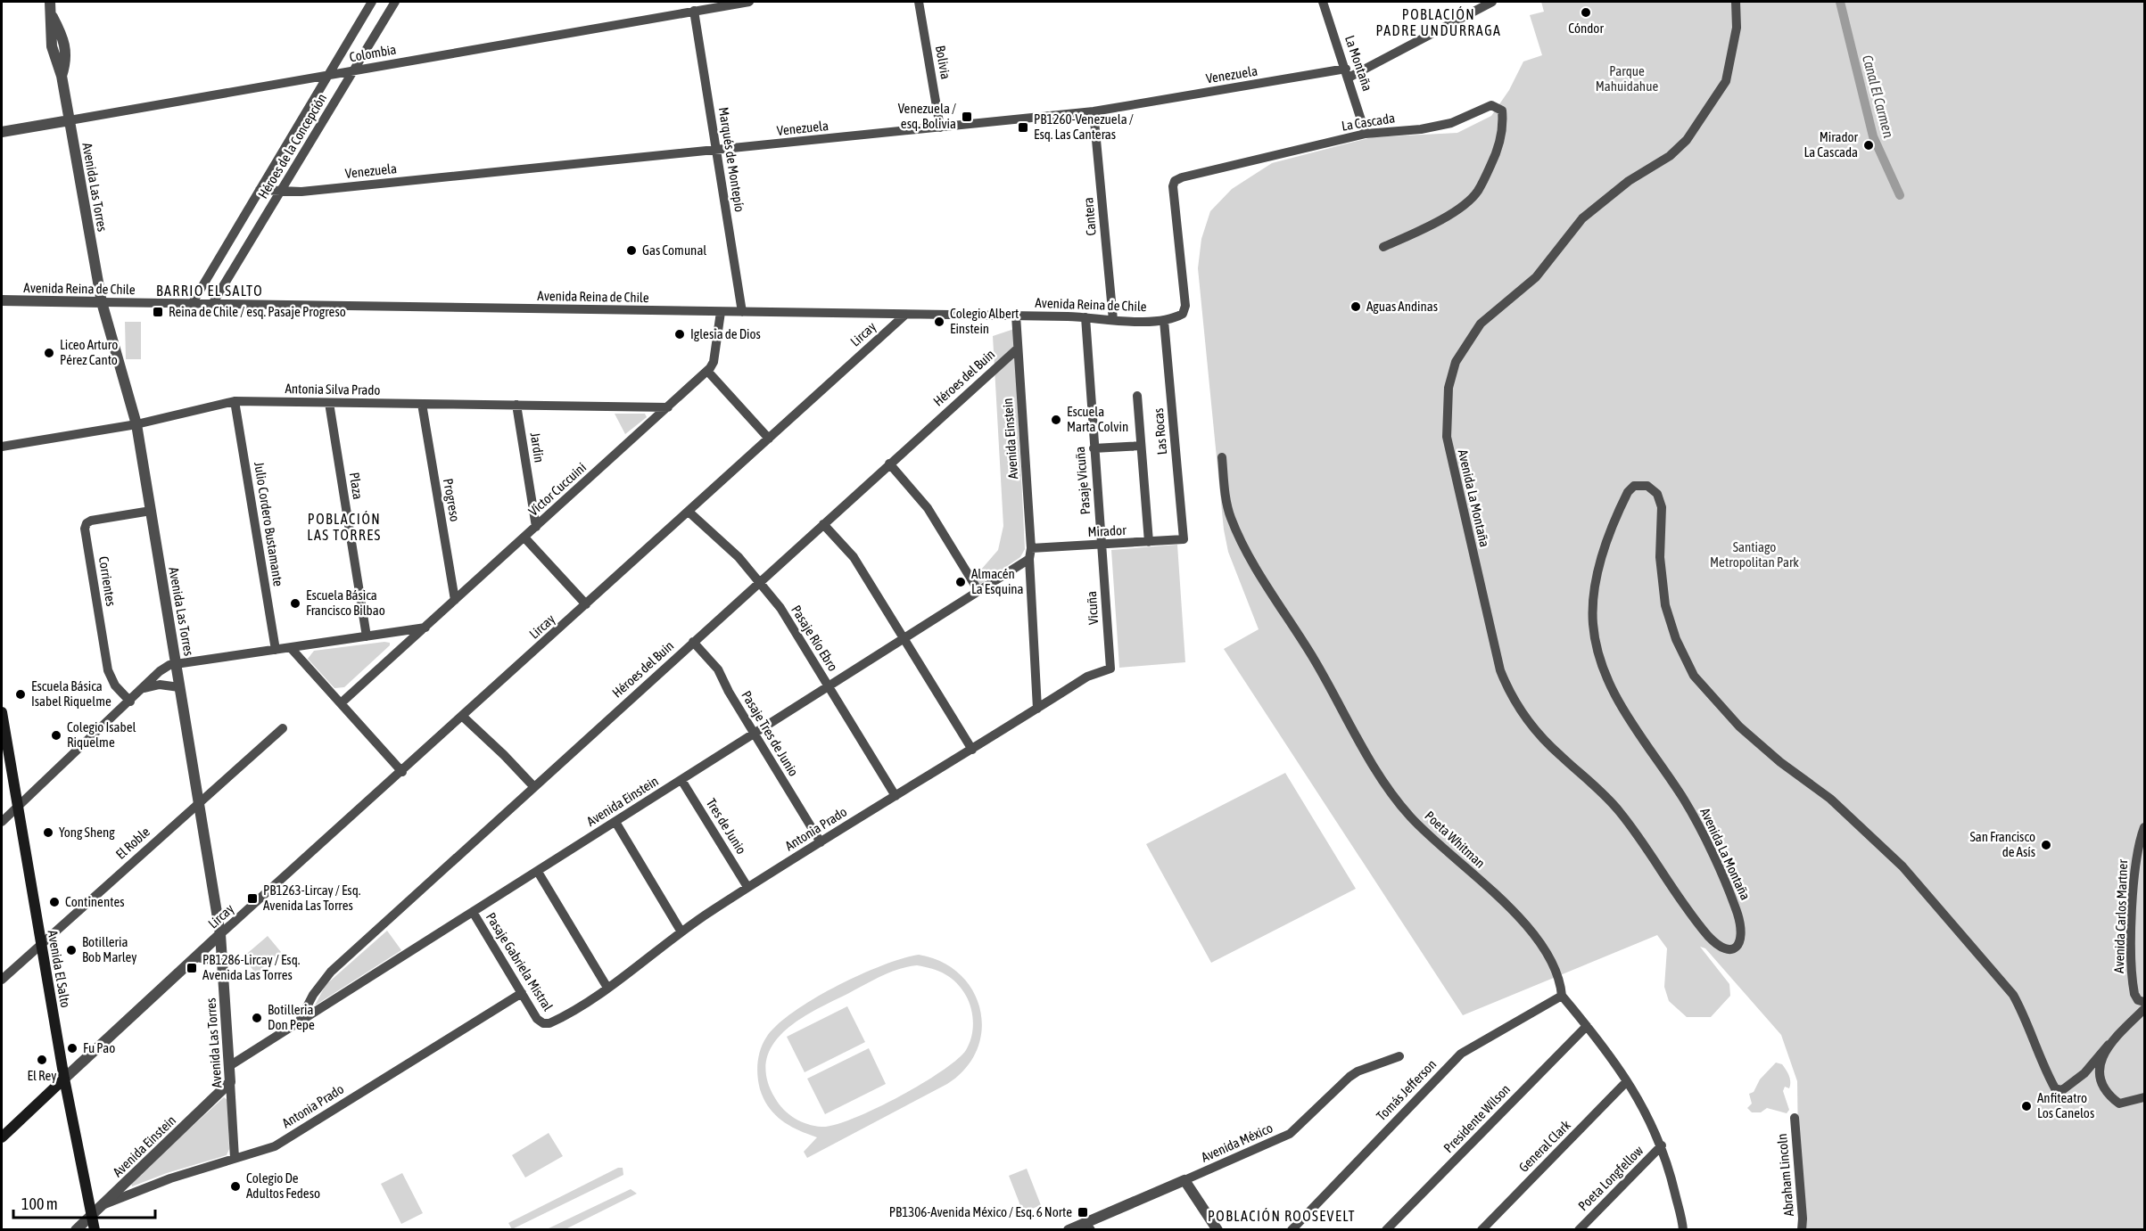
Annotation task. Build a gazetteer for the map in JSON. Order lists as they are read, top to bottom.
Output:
{
  "streets": {
    "main road": ["Lircay", "Avenida El Salto"],
    "street": [
      "Colombia",
      "Bolivia",
      "La Montaña",
      "Venezuela",
      "La Cascada",
      "Héroes de la Concepción",
      "Marqués de Montepío",
      "Avenida Las Torres",
      "Cantera",
      "Avenida Reina de Chile",
      "Héroes del Buin",
      "Antonia Silva Prado",
      "Las Rocas",
      "Avenida Einstein",
      "Jardín",
      "Pasaje Vicuña",
      "Plaza",
      "Víctor Cuccuini",
      "Avenida La Montaña",
      "Progreso",
      "Julio Cordero Bustamante",
      "Mirador",
      "Corrientes",
      "Vicuña",
      "Pasaje Río Ebro",
      "Pasaje Tres de Junio",
      "Tres de Junio",
      "Antonia Prado",
      "Poeta Whitman",
      "El Roble",
      "Avenida Carlos Martner",
      "Pasaje Gabriela Mistral",
      "Tomás Jefferson",
      "Presidente Wilson",
      "Avenida México",
      "General Clark",
      "Abraham Lincoln",
      "Poeta Longfellow"
    ]
  },
  "crossings": [
    ["Colombia", "Héroes de la Concepción"],
    ["Colombia", "Marqués de Montepío"],
    ["Colombia", "Avenida Las Torres"],
    ["Bolivia", "Venezuela"],
    ["La Montaña", "Venezuela"],
    ["La Montaña", "La Cascada"],
    ["Venezuela", "Héroes de la Concepción"],
    ["Venezuela", "Marqués de Montepío"],
    ["Venezuela", "Cantera"],
    ["La Cascada", "Avenida Reina de Chile"],
    ["Héroes de la Concepción", "Avenida Reina de Chile"],
    ["Marqués de Montepío", "Avenida Reina de Chile"],
    ["Avenida Las Torres", "Avenida Reina de Chile"],
    ["Avenida Las Torres", "Lircay"],
    ["Avenida Las Torres", "Antonia Silva Prado"],
    ["Avenida Las Torres", "Avenida Einstein"],
    ["Avenida Las Torres", "Corrientes"],
    ["Avenida Las Torres", "Antonia Prado"],
    ["Avenida Las Torres", "El Roble"],
    ["Cantera", "Avenida Reina de Chile"],
    ["Avenida Reina de Chile", "Lircay"],
    ["Avenida Reina de Chile", "Las Rocas"],
    ["Avenida Reina de Chile", "Avenida Einstein"],
    ["Avenida Reina de Chile", "Pasaje Vicuña"],
    ["Lircay", "Pasaje Río Ebro"],
    ["Lircay", "Avenida El Salto"],
    ["Héroes del Buin", "Avenida Einstein"],
    ["Héroes del Buin", "Pasaje Río Ebro"],
    ["Héroes del Buin", "Pasaje Tres de Junio"],
    ["Antonia Silva Prado", "Jardín"],
    ["Antonia Silva Prado", "Plaza"],
    ["Antonia Silva Prado", "Víctor Cuccuini"],
    ["Antonia Silva Prado", "Progreso"],
    ["Antonia Silva Prado", "Julio Cordero Bustamante"],
    ["Las Rocas", "Mirador"],
    ["Avenida Einstein", "Mirador"],
    ["Avenida Einstein", "Pasaje Río Ebro"],
    ["Avenida Einstein", "Pasaje Tres de Junio"],
    ["Avenida Einstein", "Tres de Junio"],
    ["Avenida Einstein", "Antonia Prado"],
    ["Avenida Einstein", "Pasaje Gabriela Mistral"],
    ["Avenida Einstein", "Avenida El Salto"],
    ["Jardín", "Víctor Cuccuini"],
    ["Pasaje Vicuña", "Mirador"],
    ["Pasaje Vicuña", "Vicuña"],
    ["Víctor Cuccuini", "Progreso"],
    ["Mirador", "Vicuña"],
    ["Vicuña", "Antonia Prado"],
    ["Pasaje Río Ebro", "Antonia Prado"],
    ["Pasaje Tres de Junio", "Antonia Prado"],
    ["Tres de Junio", "Antonia Prado"],
    ["Antonia Prado", "Pasaje Gabriela Mistral"],
    ["Poeta Whitman", "Tomás Jefferson"],
    ["Poeta Whitman", "Presidente Wilson"],
    ["Poeta Whitman", "General Clark"],
    ["Poeta Whitman", "Poeta Longfellow"],
    ["El Roble", "Avenida El Salto"]
  ],
  "districts": [
    "POBLACIÓN PADRE UNDURRAGA",
    "BARRIO EL SALTO",
    "POBLACIÓN LAS TORRES",
    "POBLACIÓN ROOSEVELT"
  ],
  "water": ["Canal El Carmen"],
  "parks": ["Parque Mahuidahue", "Santiago Metropolitan Park"],
  "places": {
    "other": [
      "Cóndor",
      "Mirador La Cascada",
      "Gas Comunal",
      "Aguas Andinas",
      "Colegio Albert Einstein",
      "Iglesia de Dios",
      "Liceo Arturo Pérez Canto",
      "Escuela Marta Colvin",
      "Almacén La Esquina",
      "Escuela Básica Francisco Bilbao",
      "Escuela Básica Isabel Riquelme",
      "Colegio Isabel Riquelme",
      "Yong Sheng",
      "San Francisco de Asís",
      "Continentes",
      "Botilleria Bob Marley",
      "Botilleria Don Pepe",
      "Fu Pao",
      "El Rey",
      "Anfiteatro Los Canelos",
      "Colegio De Adultos Fedeso"
    ],
    "transit": [
      "Venezuela / esq. Bolivia",
      "PB1260-Venezuela / Esq. Las Canteras",
      "Reina de Chile / esq. Pasaje Progreso",
      "PB1263-Lircay / Esq. Avenida Las Torres",
      "PB1286-Lircay / Esq. Avenida Las Torres",
      "PB1306-Avenida México / Esq. 6 Norte"
    ]
  },
  "scale_bar": "100 m"
}
